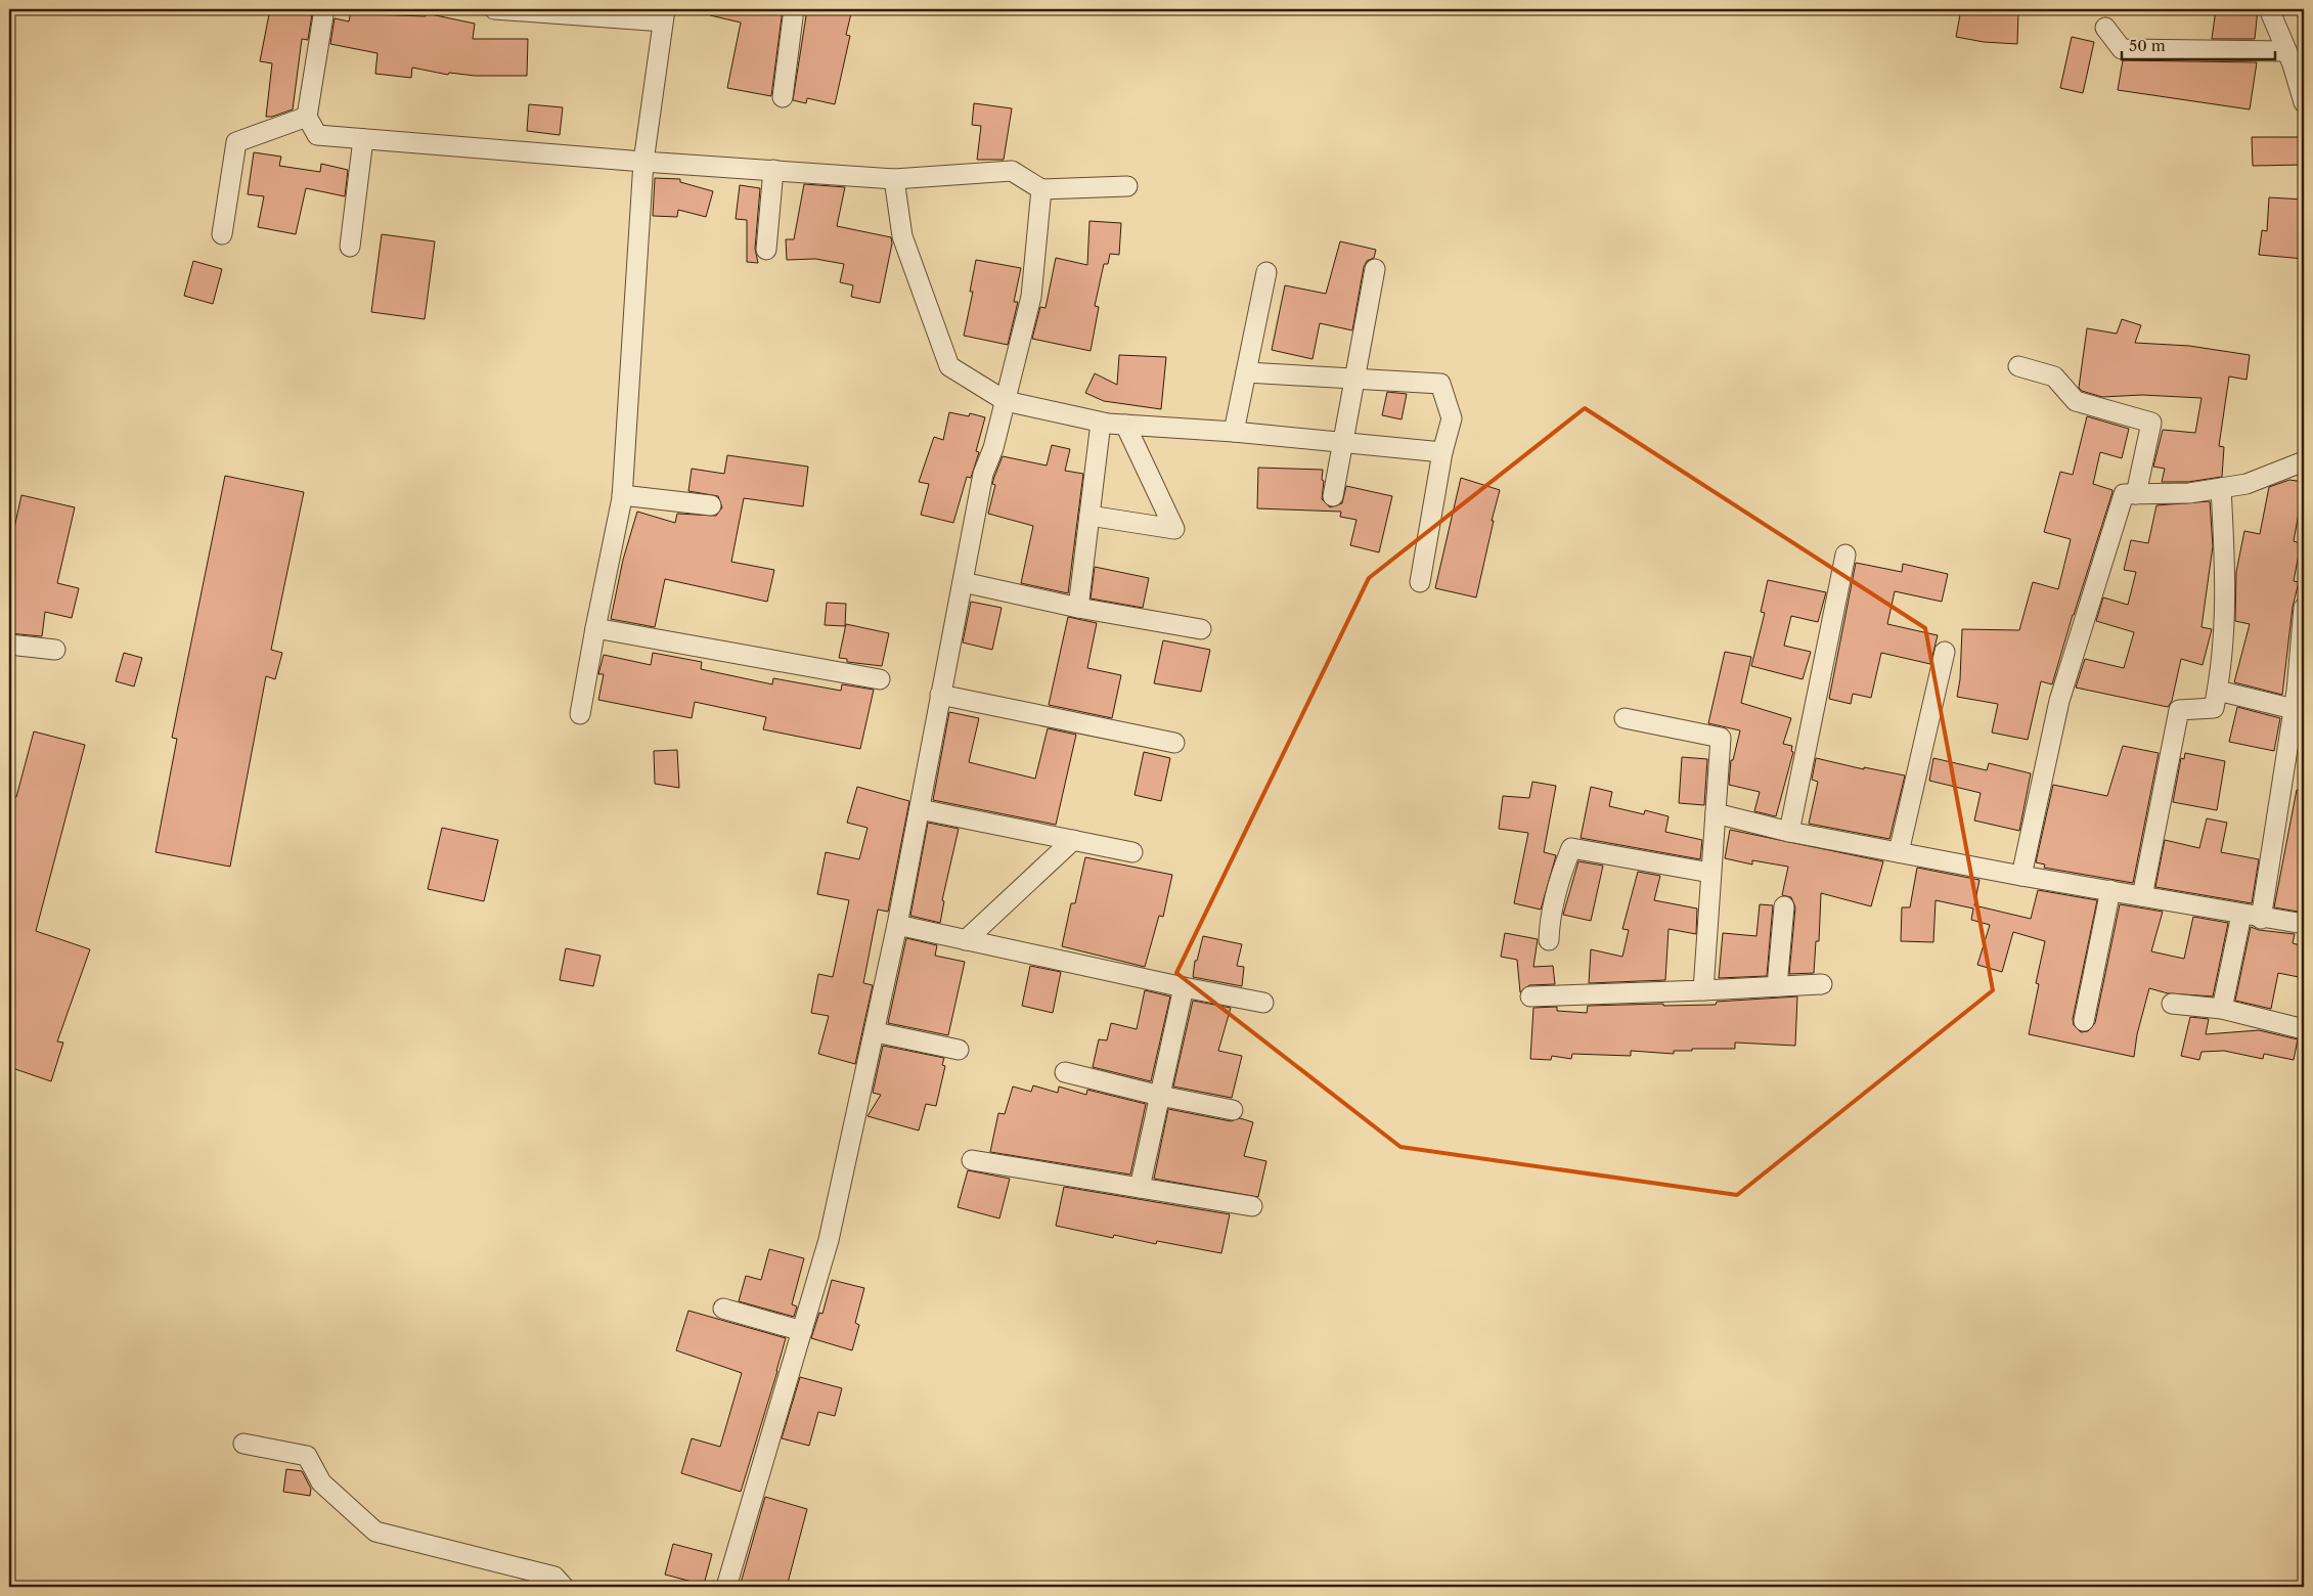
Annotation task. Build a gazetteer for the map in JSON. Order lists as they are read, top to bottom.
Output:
{
  "scale_bar": "50 m"
}
